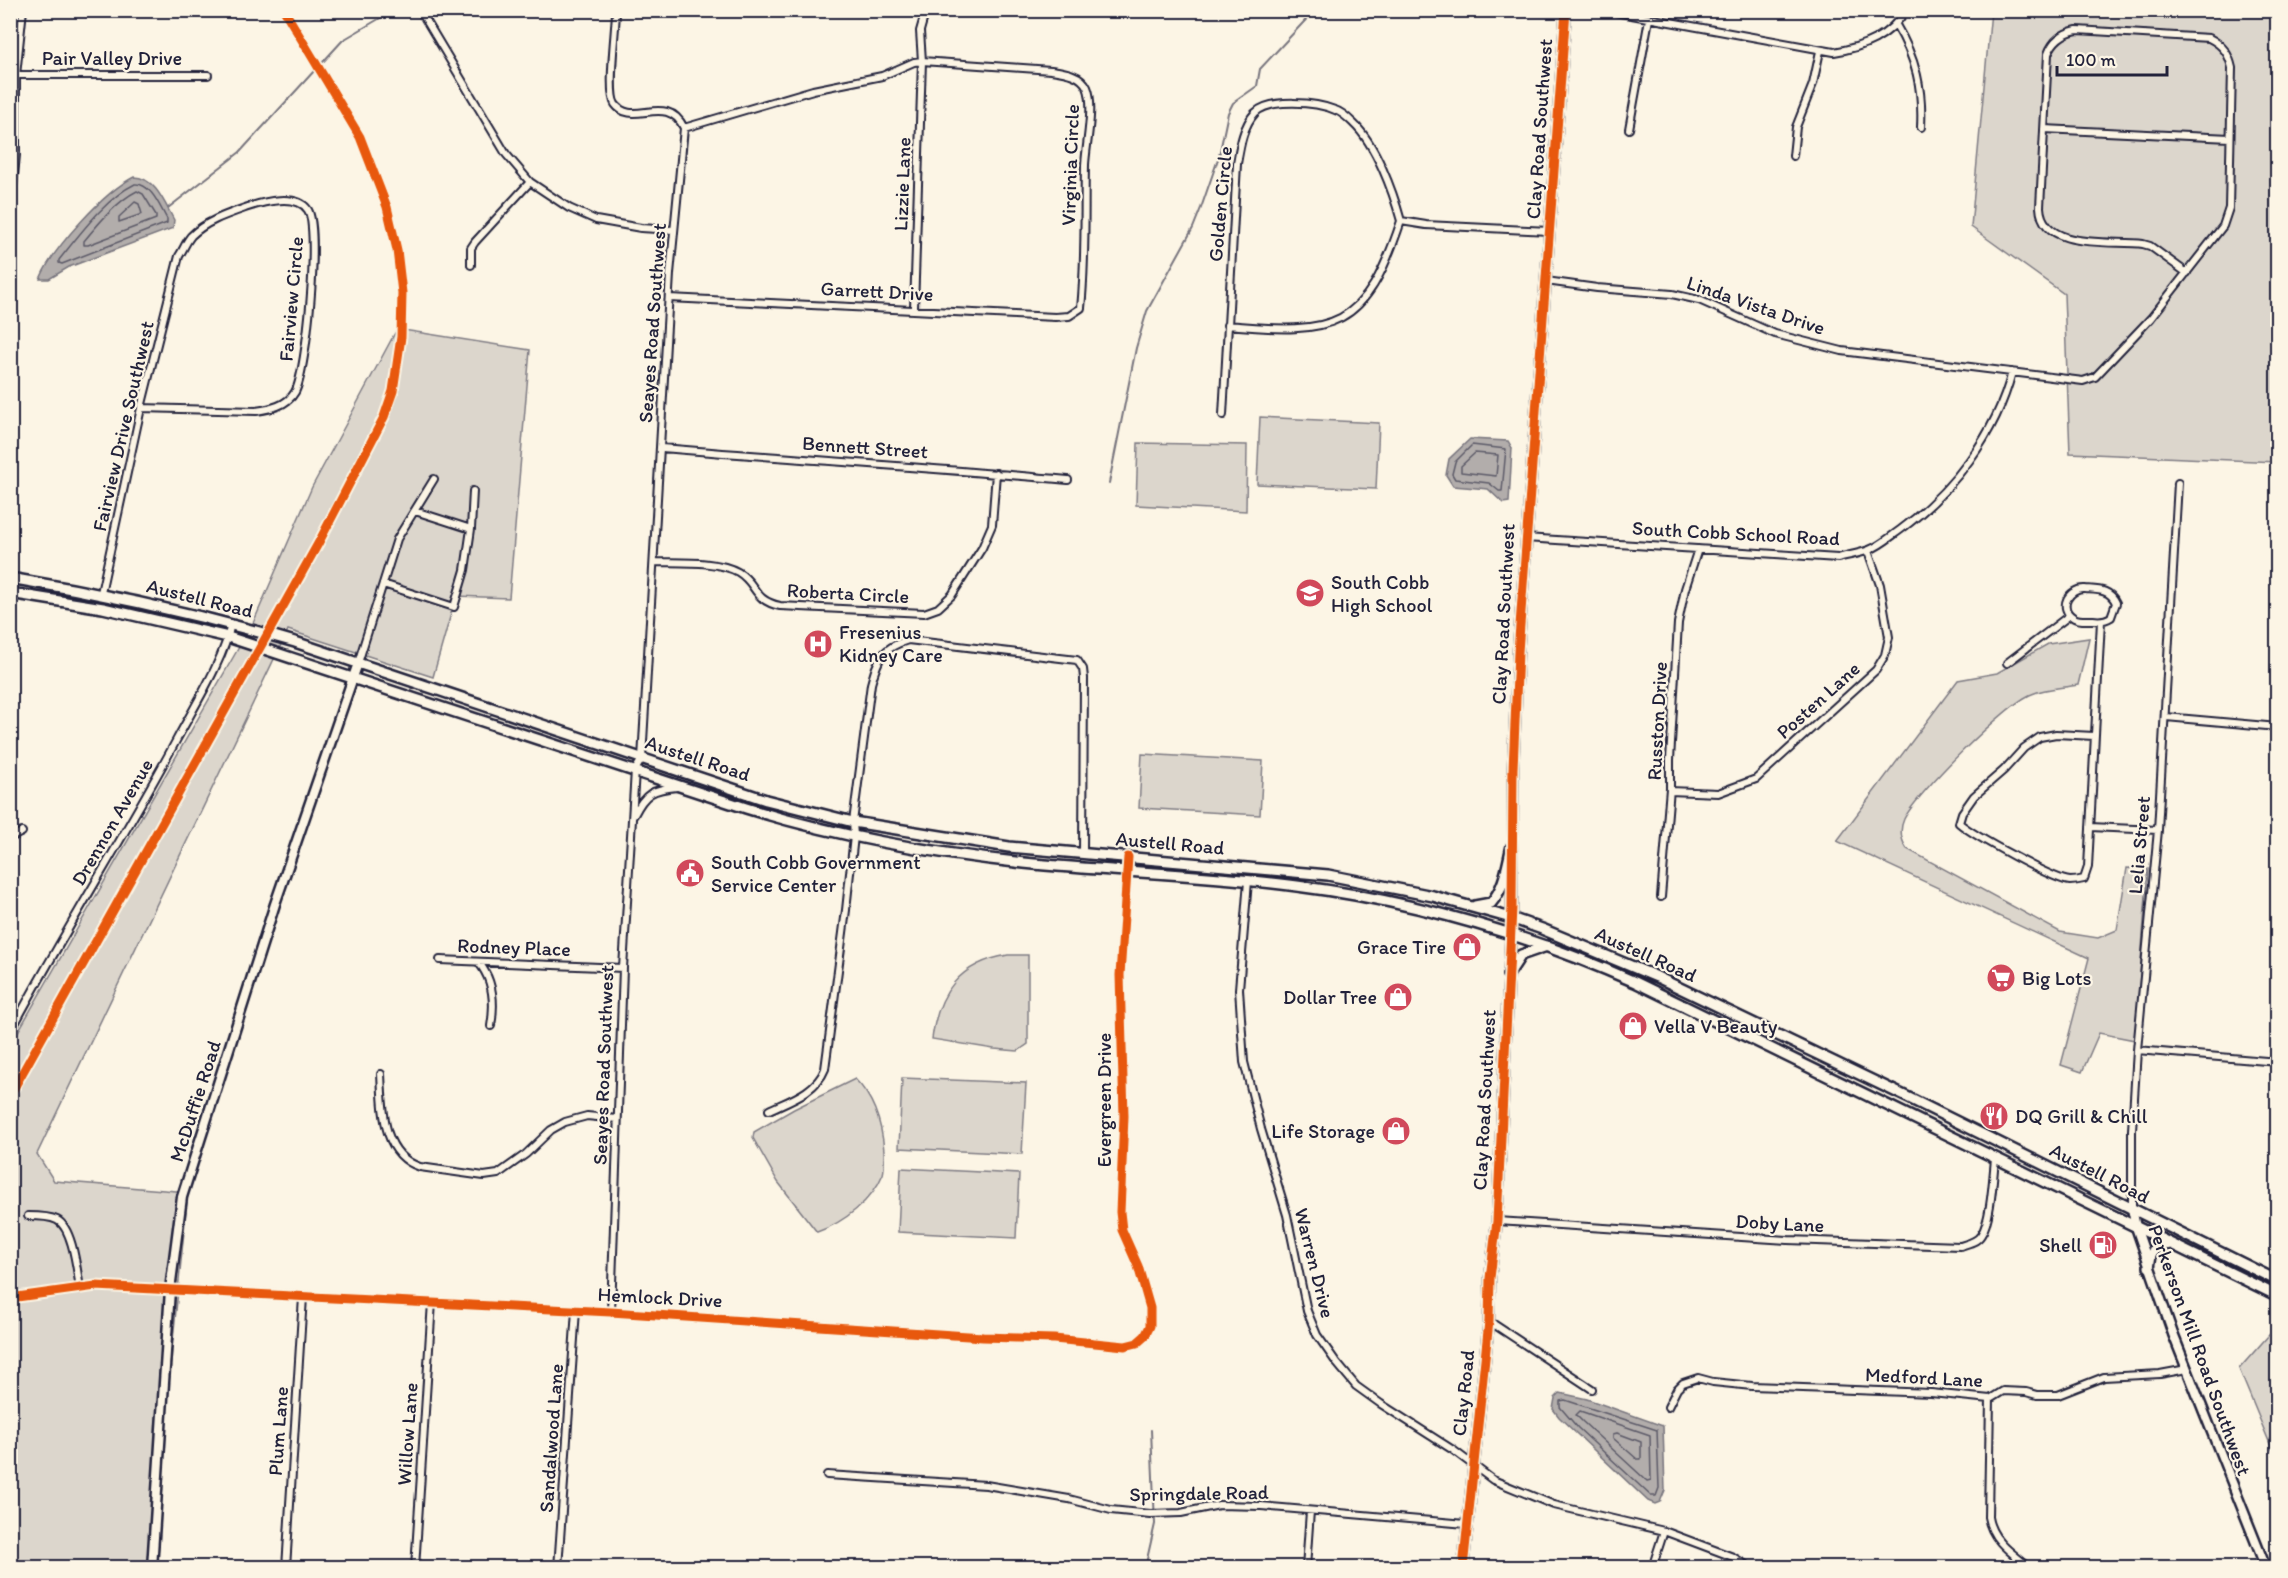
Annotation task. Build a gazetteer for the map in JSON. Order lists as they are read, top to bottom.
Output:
{
  "streets": {
    "main road": ["Austell Road"],
    "street": [
      "Pair Valley Drive",
      "Clay Road Southwest",
      "Virginia Circle",
      "Lizzie Lane",
      "Golden Circle",
      "Garrett Drive",
      "Fairview Circle",
      "Linda Vista Drive",
      "Seayes Road Southwest",
      "Fairview Drive Southwest",
      "Bennett Street",
      "South Cobb School Road",
      "Roberta Circle",
      "Posten Lane",
      "Russton Drive",
      "Drennon Avenue",
      "Lelia Street",
      "Rodney Place",
      "Evergreen Drive",
      "McDuffie Road",
      "Doby Lane",
      "Warren Drive",
      "Hemlock Drive",
      "Perkerson Mill Road Southwest",
      "Medford Lane",
      "Clay Road",
      "Plum Lane",
      "Willow Lane",
      "Sandalwood Lane",
      "Springdale Road"
    ]
  },
  "crossings": [
    ["Clay Road Southwest", "Linda Vista Drive"],
    ["Clay Road Southwest", "South Cobb School Road"],
    ["Clay Road Southwest", "Austell Road"],
    ["Clay Road Southwest", "Doby Lane"],
    ["Clay Road Southwest", "Clay Road"],
    ["Virginia Circle", "Lizzie Lane"],
    ["Virginia Circle", "Garrett Drive"],
    ["Lizzie Lane", "Garrett Drive"],
    ["Garrett Drive", "Seayes Road Southwest"],
    ["Fairview Circle", "Fairview Drive Southwest"],
    ["Linda Vista Drive", "South Cobb School Road"],
    ["Seayes Road Southwest", "Bennett Street"],
    ["Seayes Road Southwest", "Roberta Circle"],
    ["Seayes Road Southwest", "Austell Road"],
    ["Seayes Road Southwest", "Rodney Place"],
    ["Seayes Road Southwest", "Hemlock Drive"],
    ["Fairview Drive Southwest", "Austell Road"],
    ["Bennett Street", "Roberta Circle"],
    ["South Cobb School Road", "Posten Lane"],
    ["South Cobb School Road", "Russton Drive"],
    ["Austell Road", "Drennon Avenue"],
    ["Austell Road", "Lelia Street"],
    ["Austell Road", "Evergreen Drive"],
    ["Austell Road", "McDuffie Road"],
    ["Austell Road", "Doby Lane"],
    ["Austell Road", "Warren Drive"],
    ["Austell Road", "Perkerson Mill Road Southwest"],
    ["Posten Lane", "Russton Drive"],
    ["Lelia Street", "Perkerson Mill Road Southwest"],
    ["Evergreen Drive", "Hemlock Drive"],
    ["McDuffie Road", "Hemlock Drive"],
    ["Doby Lane", "Clay Road"],
    ["Warren Drive", "Clay Road"],
    ["Hemlock Drive", "Plum Lane"],
    ["Hemlock Drive", "Willow Lane"],
    ["Hemlock Drive", "Sandalwood Lane"],
    ["Perkerson Mill Road Southwest", "Medford Lane"],
    ["Clay Road", "Springdale Road"]
  ],
  "places": {
    "school or university": ["South Cobb High School"],
    "hospital": ["Fresenius Kidney Care"],
    "public building": ["South Cobb Government Service Center"],
    "shop": [
      "Grace Tire",
      "Dollar Tree",
      "Vella V Beauty",
      "Life Storage"
    ],
    "supermarket": ["Big Lots"],
    "restaurant": ["DQ Grill & Chill"],
    "fuel station": ["Shell"]
  },
  "scale_bar": "100 m"
}
